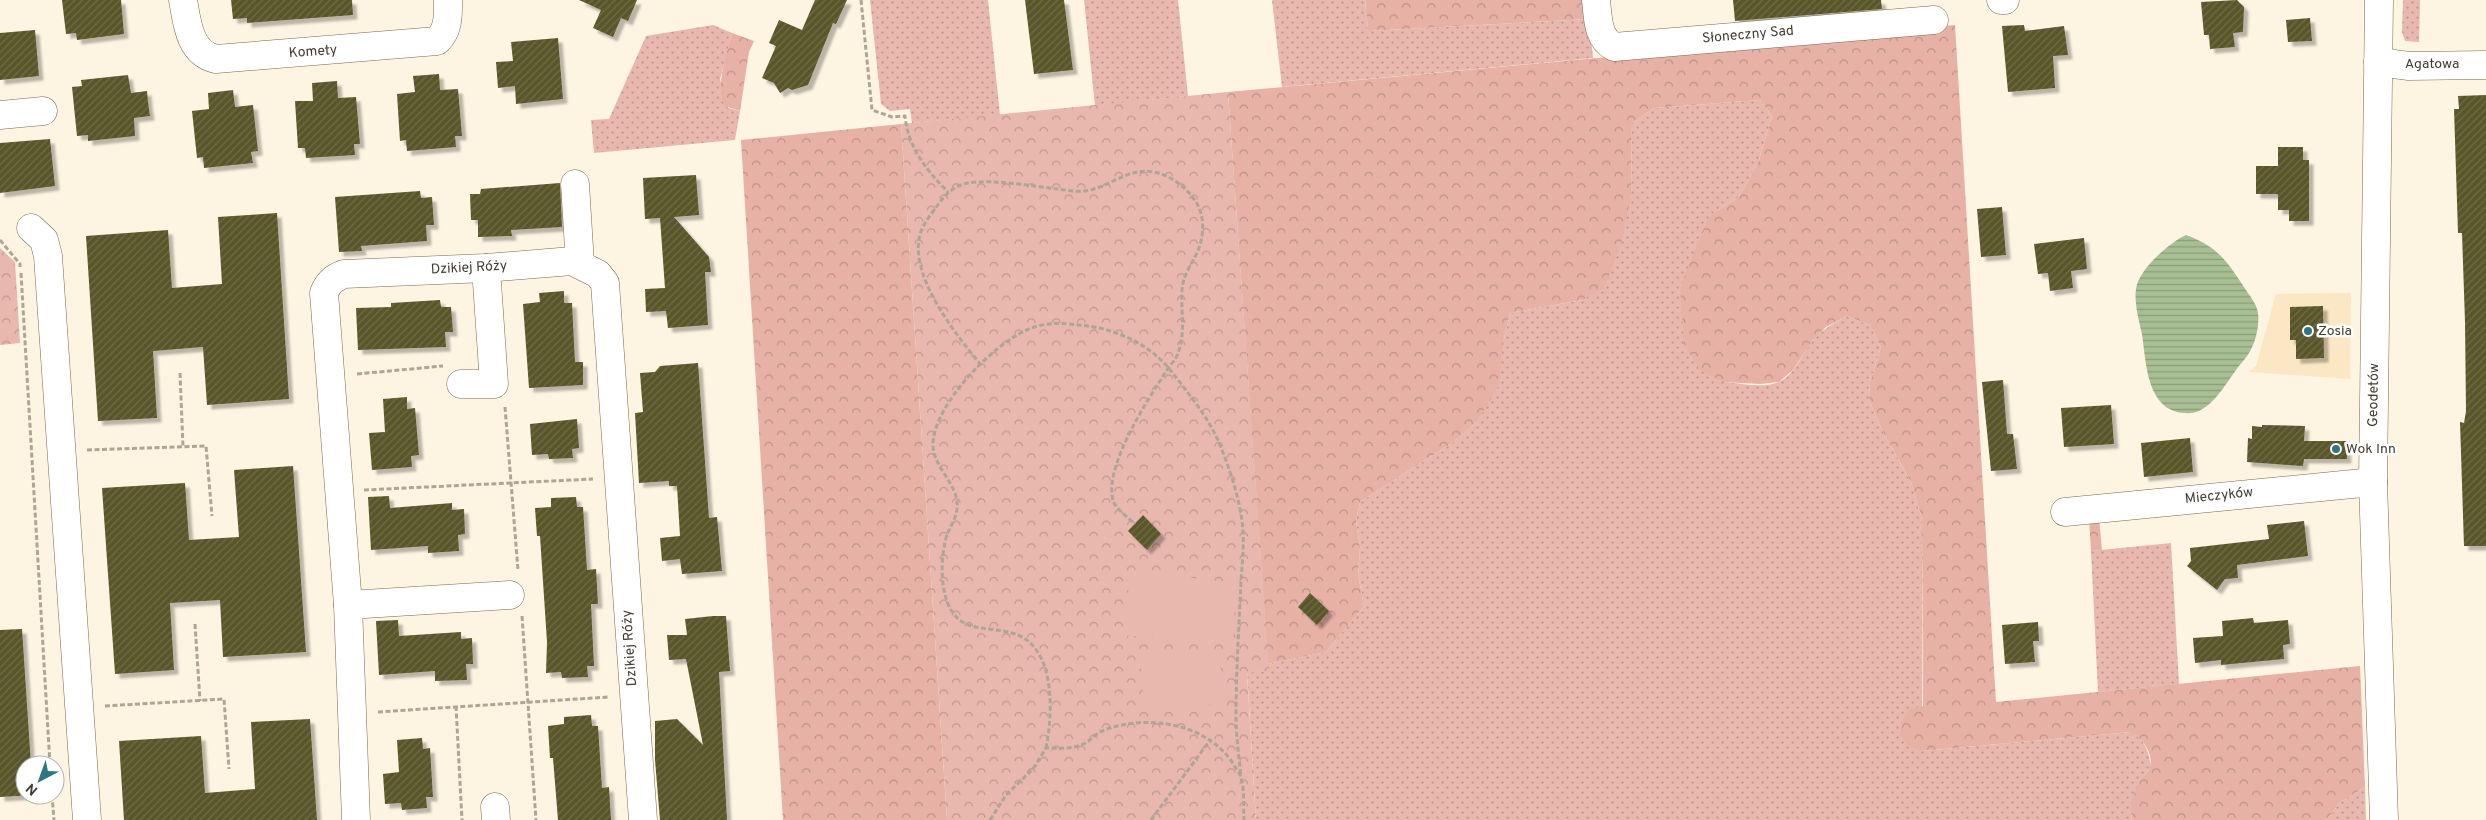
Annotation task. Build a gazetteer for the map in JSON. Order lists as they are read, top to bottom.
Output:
{
  "streets": {
    "street": [
      "Słoneczny Sad",
      "Komety",
      "Agatowa",
      "Dzikiej Róży",
      "Geodetów",
      "Mieczyków"
    ]
  },
  "crossings": [
    ["Agatowa", "Geodetów"],
    ["Geodetów", "Mieczyków"]
  ],
  "places": ["Zosia", "Wok Inn"],
  "north": "bottom left"
}
